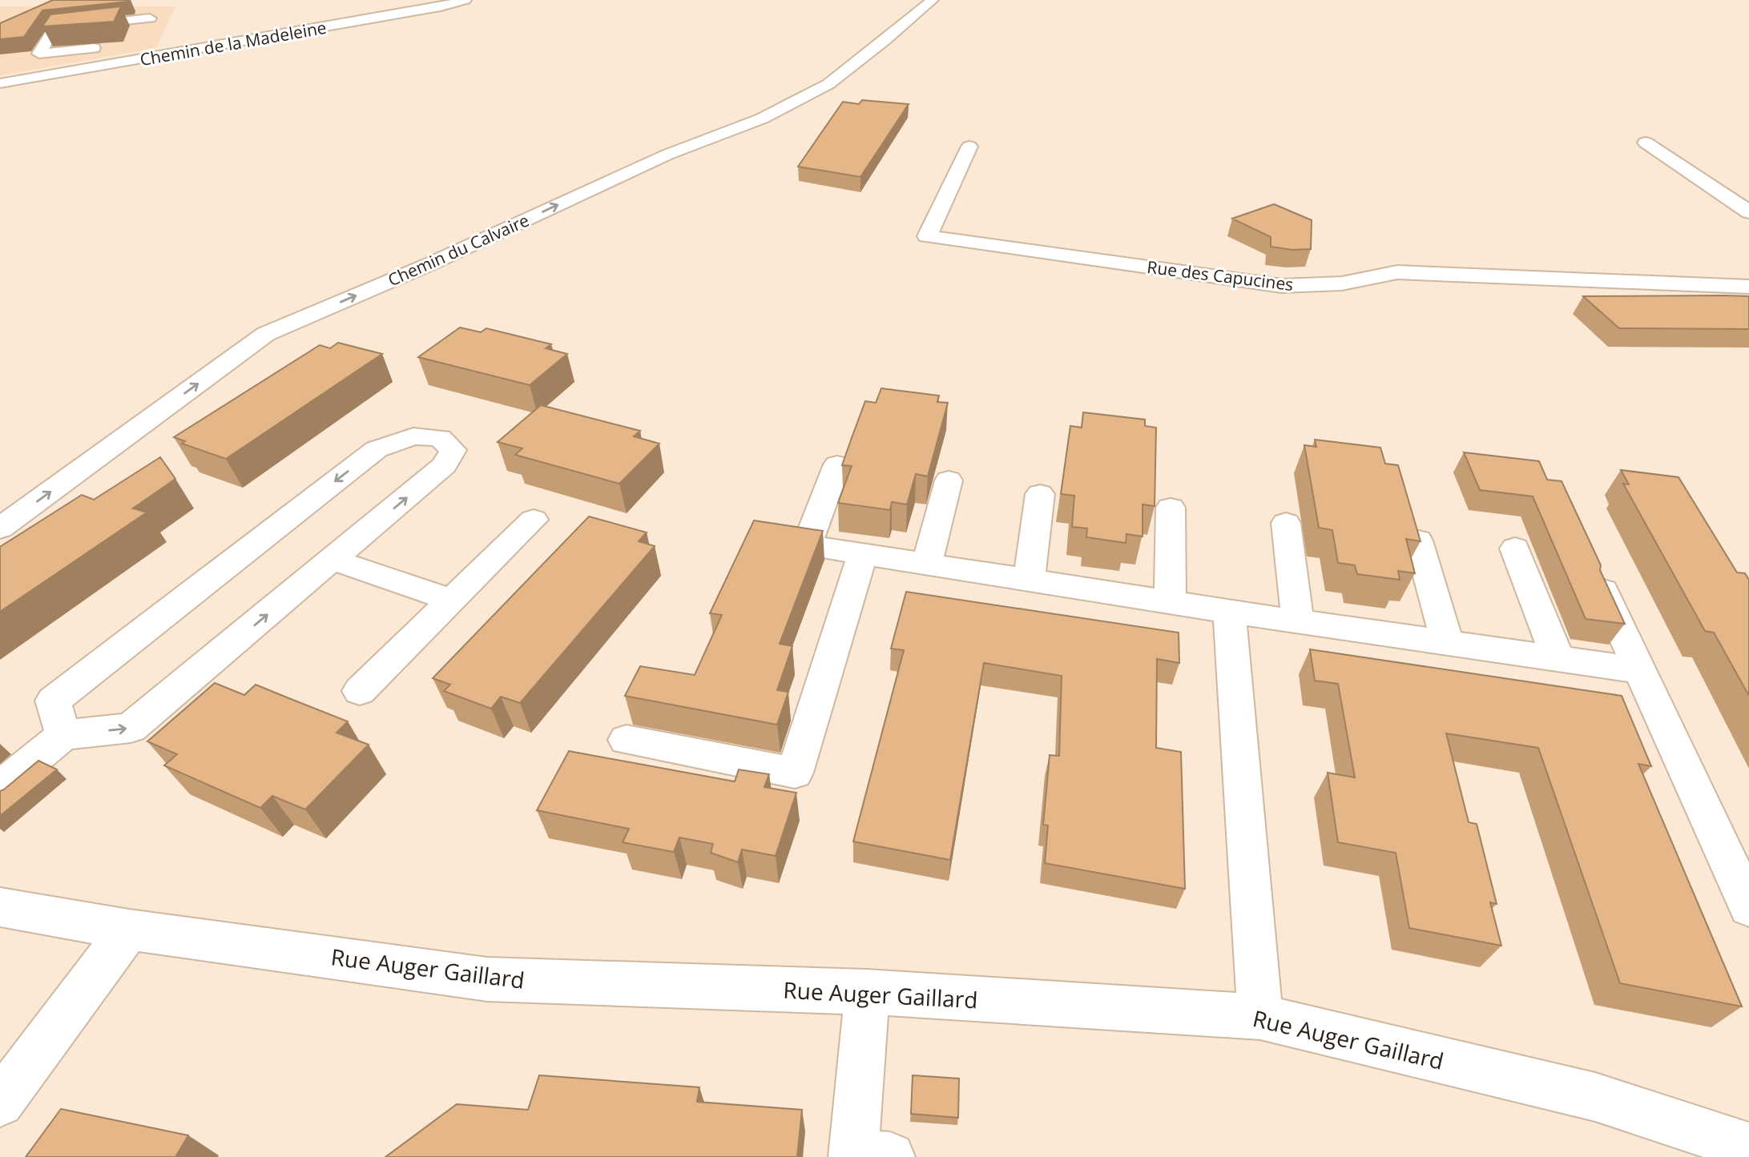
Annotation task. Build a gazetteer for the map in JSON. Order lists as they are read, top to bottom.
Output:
{
  "streets": {
    "street": [
      "Chemin de la Madeleine",
      "Chemin du Calvaire",
      "Rue des Capucines",
      "Rue Auger Gaillard"
    ]
  },
  "one_way": ["Chemin du Calvaire"]
}
